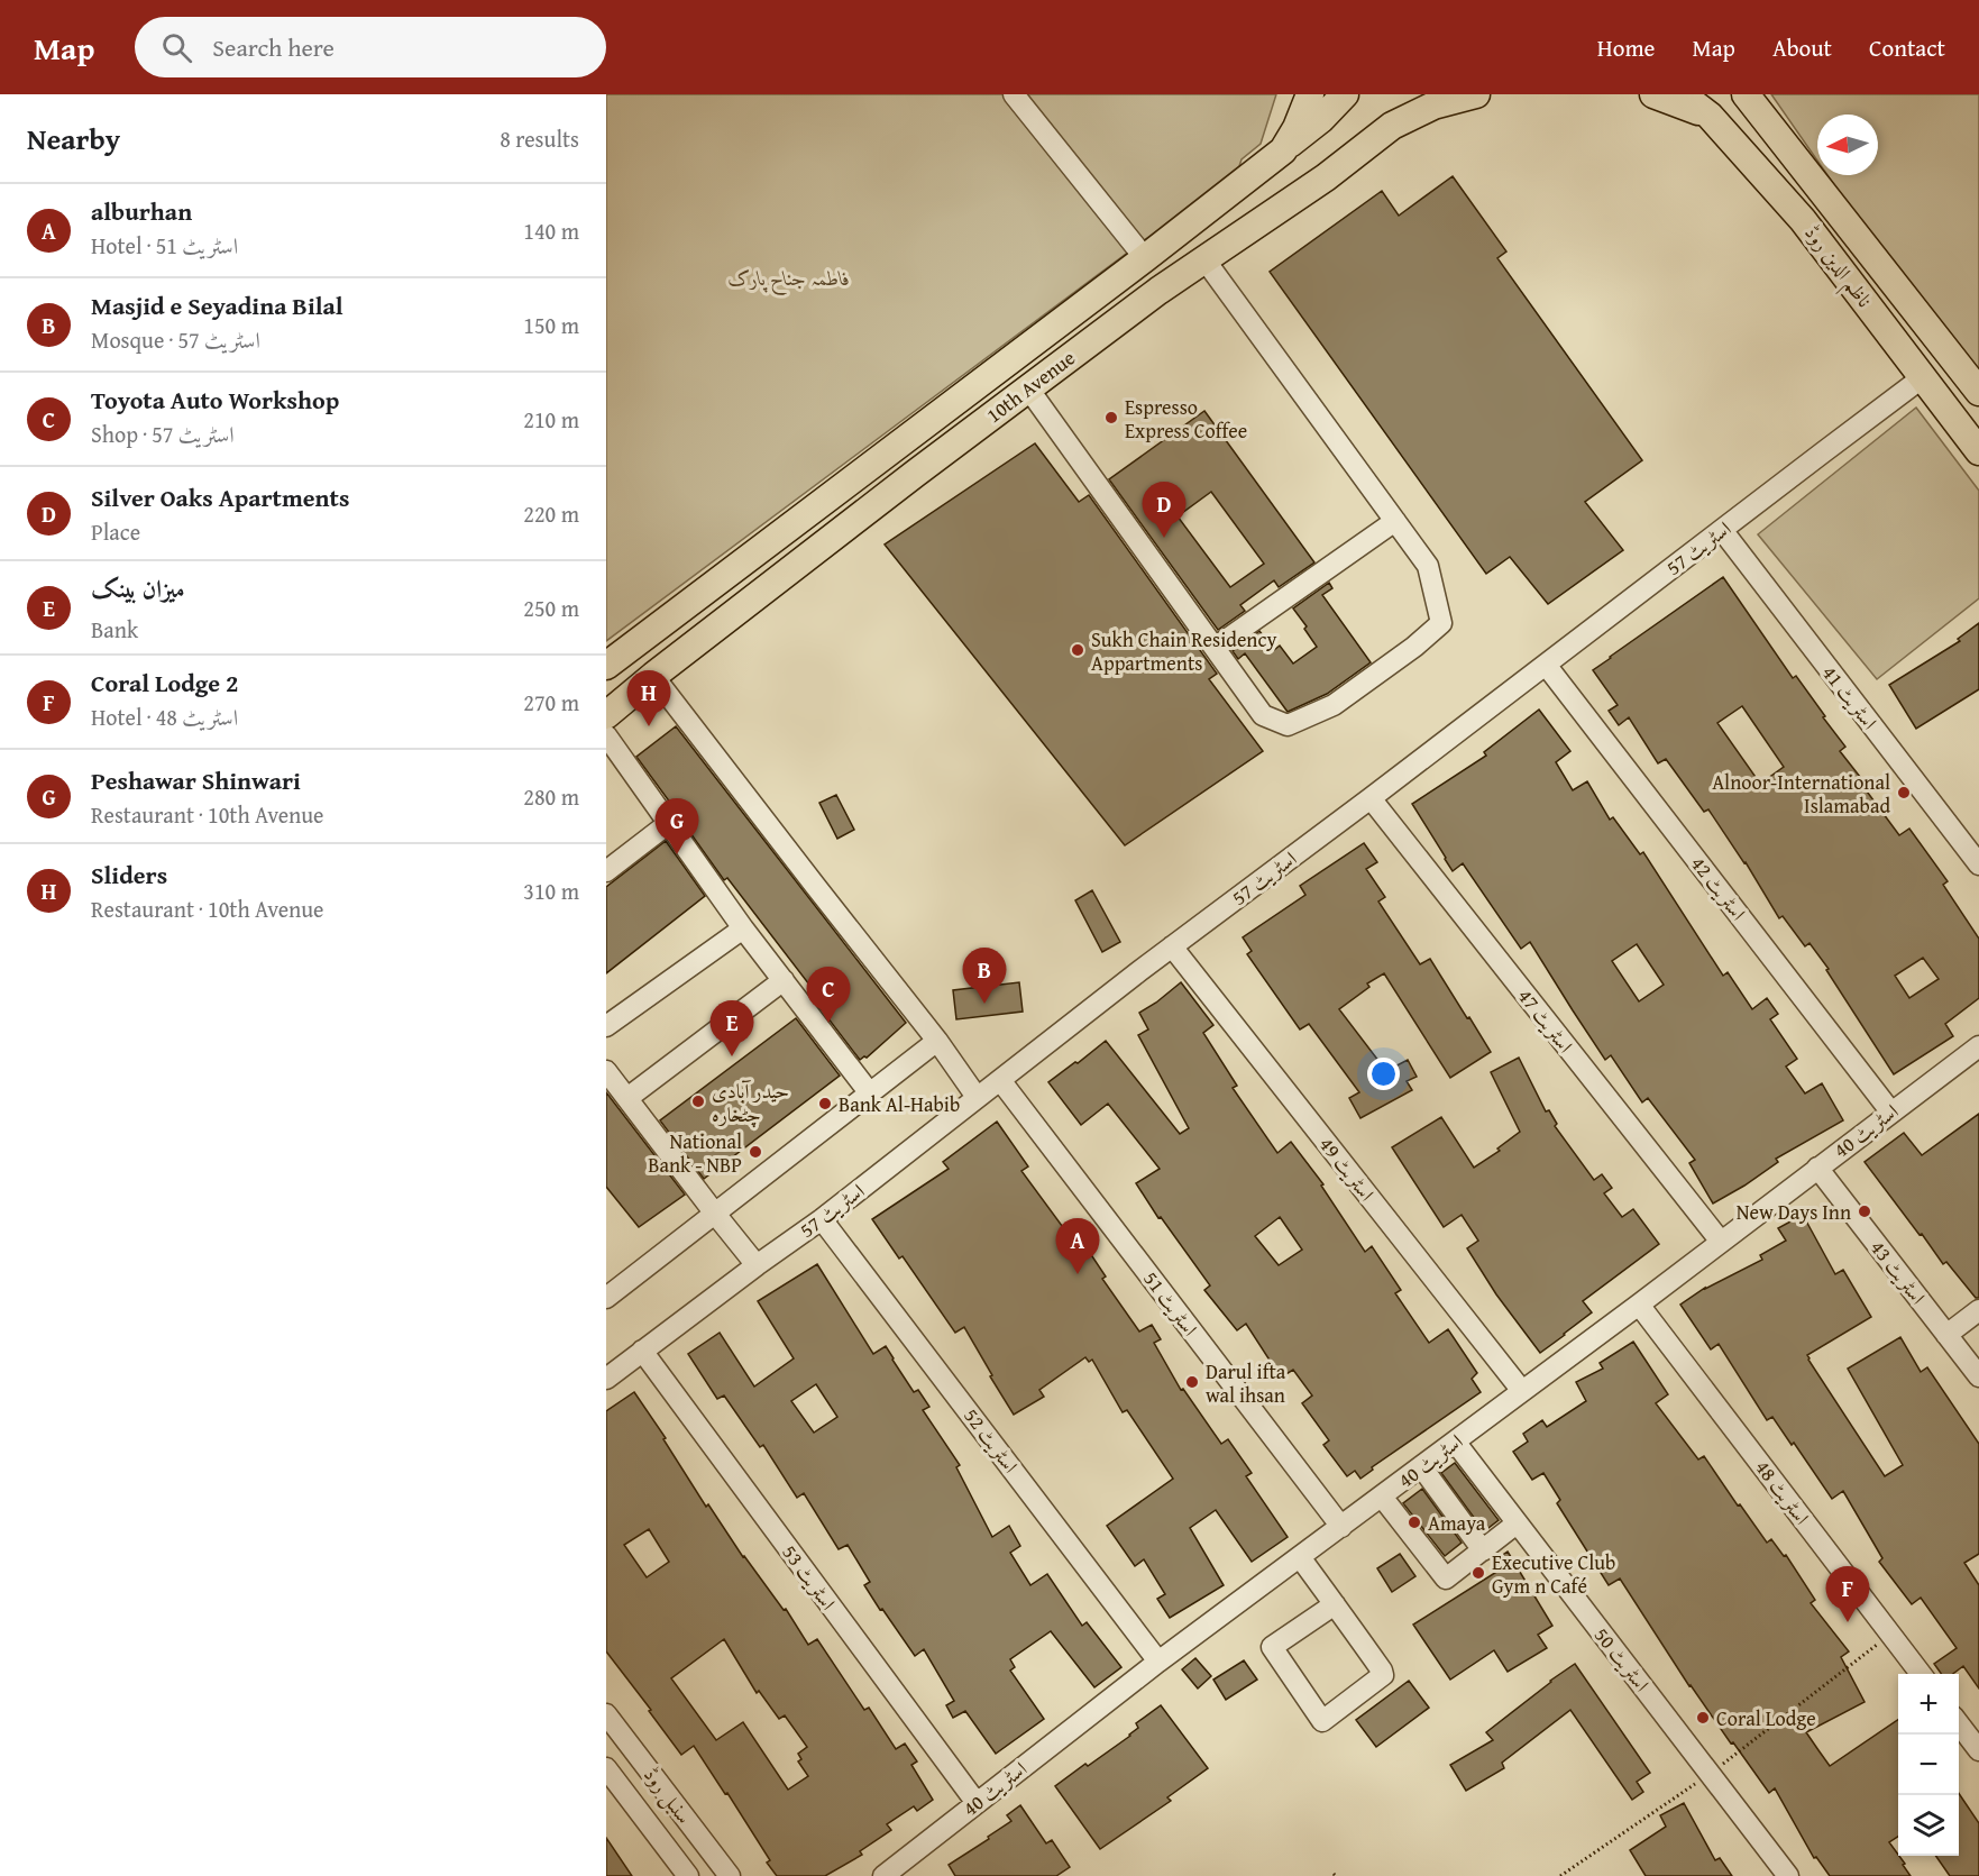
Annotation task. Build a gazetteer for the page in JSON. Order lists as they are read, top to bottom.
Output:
{
  "streets": {
    "main road": ["ناظم الدین روڈ", "10th Avenue"],
    "street": [
      "اسٹریٹ 57",
      "اسٹریٹ 41",
      "اسٹریٹ 42",
      "اسٹریٹ 47",
      "اسٹریٹ 40",
      "اسٹریٹ 49",
      "اسٹریٹ 43",
      "اسٹریٹ 51",
      "اسٹریٹ 52",
      "اسٹریٹ 48",
      "اسٹریٹ 53",
      "اسٹریٹ 50",
      "سنبل روڈ"
    ]
  },
  "crossings": [
    ["ناظم الدین روڈ", "اسٹریٹ 57"],
    ["اسٹریٹ 57", "اسٹریٹ 41"],
    ["اسٹریٹ 57", "اسٹریٹ 42"],
    ["اسٹریٹ 57", "اسٹریٹ 47"],
    ["اسٹریٹ 57", "اسٹریٹ 49"],
    ["اسٹریٹ 57", "اسٹریٹ 51"],
    ["اسٹریٹ 57", "اسٹریٹ 52"],
    ["اسٹریٹ 57", "اسٹریٹ 53"],
    ["اسٹریٹ 42", "اسٹریٹ 40"],
    ["اسٹریٹ 47", "اسٹریٹ 40"],
    ["اسٹریٹ 40", "اسٹریٹ 49"],
    ["اسٹریٹ 40", "اسٹریٹ 43"],
    ["اسٹریٹ 40", "اسٹریٹ 51"],
    ["اسٹریٹ 40", "اسٹریٹ 52"],
    ["اسٹریٹ 40", "اسٹریٹ 48"],
    ["اسٹریٹ 40", "اسٹریٹ 53"],
    ["اسٹریٹ 40", "اسٹریٹ 50"]
  ],
  "parks": ["فاطمہ جناح پارک"],
  "places": [
    "Espresso Express Coffee",
    "Sukh Chain Residency Appartments",
    "Alnoor-International Islamabad",
    "حیدر آبادی چٹخارہ",
    "Bank Al-Habib",
    "National Bank - NBP",
    "New Days Inn",
    "Darul ifta wal ihsan",
    "Amaya",
    "Executive Club Gym n Café",
    "Coral Lodge"
  ],
  "north": "left",
  "page": {
    "header": "Map",
    "search": "Search here",
    "nav": [
      "Home",
      "Map",
      "About",
      "Contact"
    ],
    "heading": ["Nearby", "8 results"],
    "list": [
      {
        "mark": "A",
        "name": "alburhan",
        "note": "Hotel · اسٹریٹ 51",
        "value": "140 m"
      },
      {
        "mark": "B",
        "name": "Masjid e Seyadina Bilal",
        "note": "Mosque · اسٹریٹ 57",
        "value": "150 m"
      },
      {
        "mark": "C",
        "name": "Toyota Auto Workshop",
        "note": "Shop · اسٹریٹ 57",
        "value": "210 m"
      },
      {
        "mark": "D",
        "name": "Silver Oaks Apartments",
        "note": "Place",
        "value": "220 m"
      },
      {
        "mark": "E",
        "name": "میزان بینک",
        "note": "Bank",
        "value": "250 m"
      },
      {
        "mark": "F",
        "name": "Coral Lodge 2",
        "note": "Hotel · اسٹریٹ 48",
        "value": "270 m"
      },
      {
        "mark": "G",
        "name": "Peshawar Shinwari",
        "note": "Restaurant · 10th Avenue",
        "value": "280 m"
      },
      {
        "mark": "H",
        "name": "Sliders",
        "note": "Restaurant · 10th Avenue",
        "value": "310 m"
      }
    ],
    "pins": [
      "D",
      "H",
      "G",
      "B",
      "C",
      "E",
      "A",
      "F"
    ],
    "map_buttons": ["+", "−"]
  }
}
